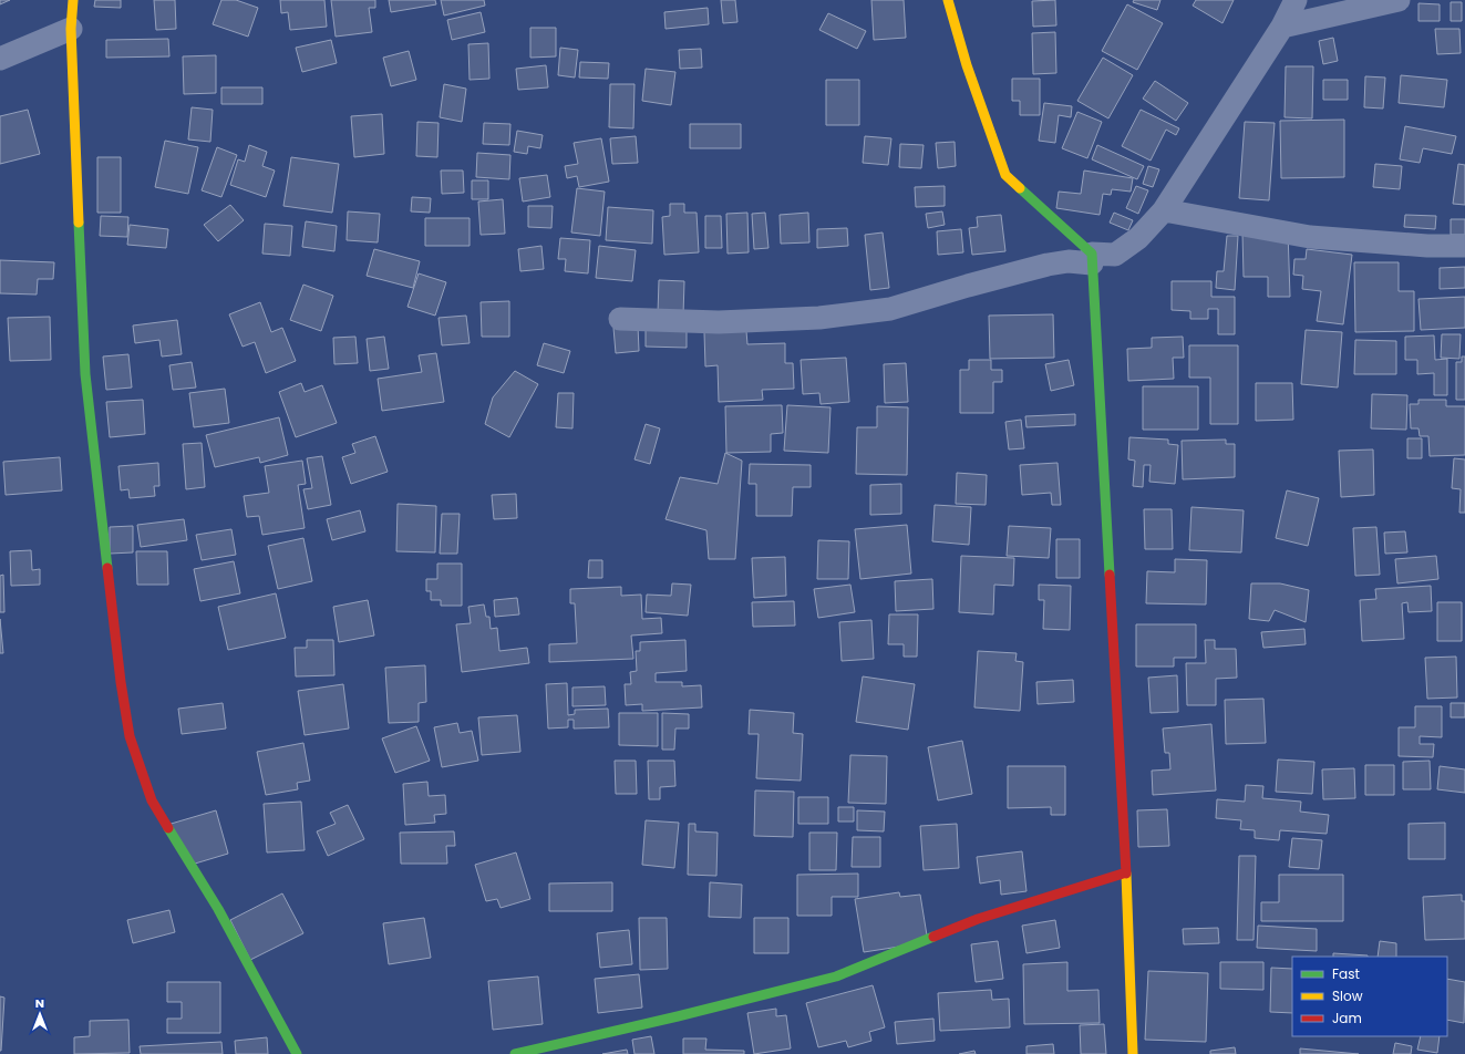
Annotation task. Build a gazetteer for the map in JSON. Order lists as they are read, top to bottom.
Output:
{
  "legend": ["Fast", "Slow", "Jam"],
  "north": "top"
}
